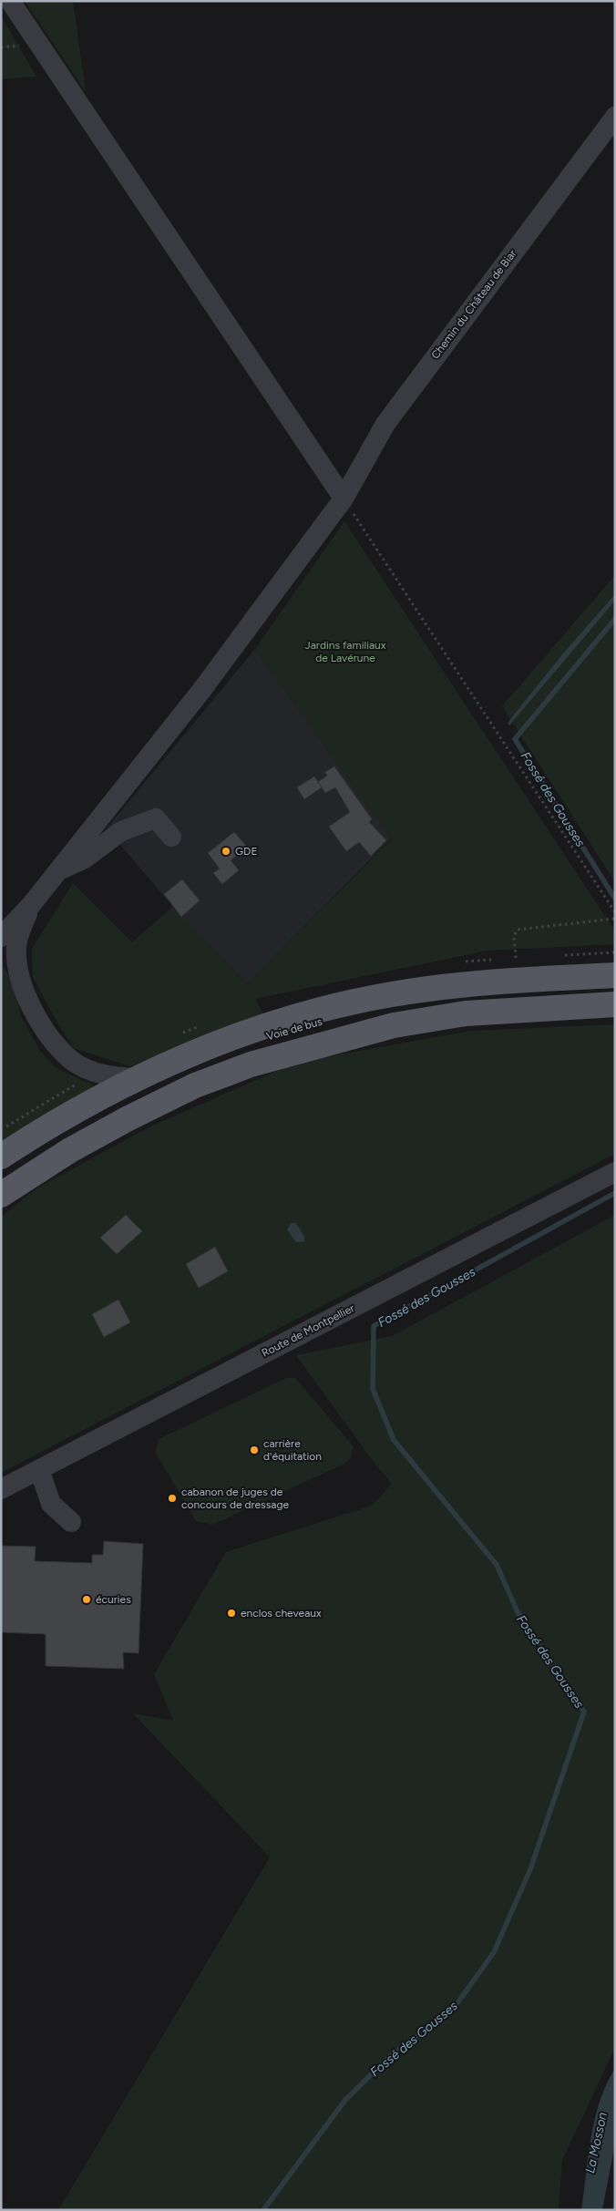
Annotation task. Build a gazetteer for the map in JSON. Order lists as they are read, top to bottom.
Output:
{
  "streets": {
    "street": ["Chemin du Château de Biar", "Voie de bus", "Route de Montpellier"]
  },
  "water": ["Fossé des Gousses", "La Mosson"],
  "parks": ["Jardins familiaux de Lavérune"],
  "places": [
    "GDE",
    "carrière d'équitation",
    "cabanon de juges de concours de dressage",
    "écuries",
    "enclos cheveaux"
  ]
}
